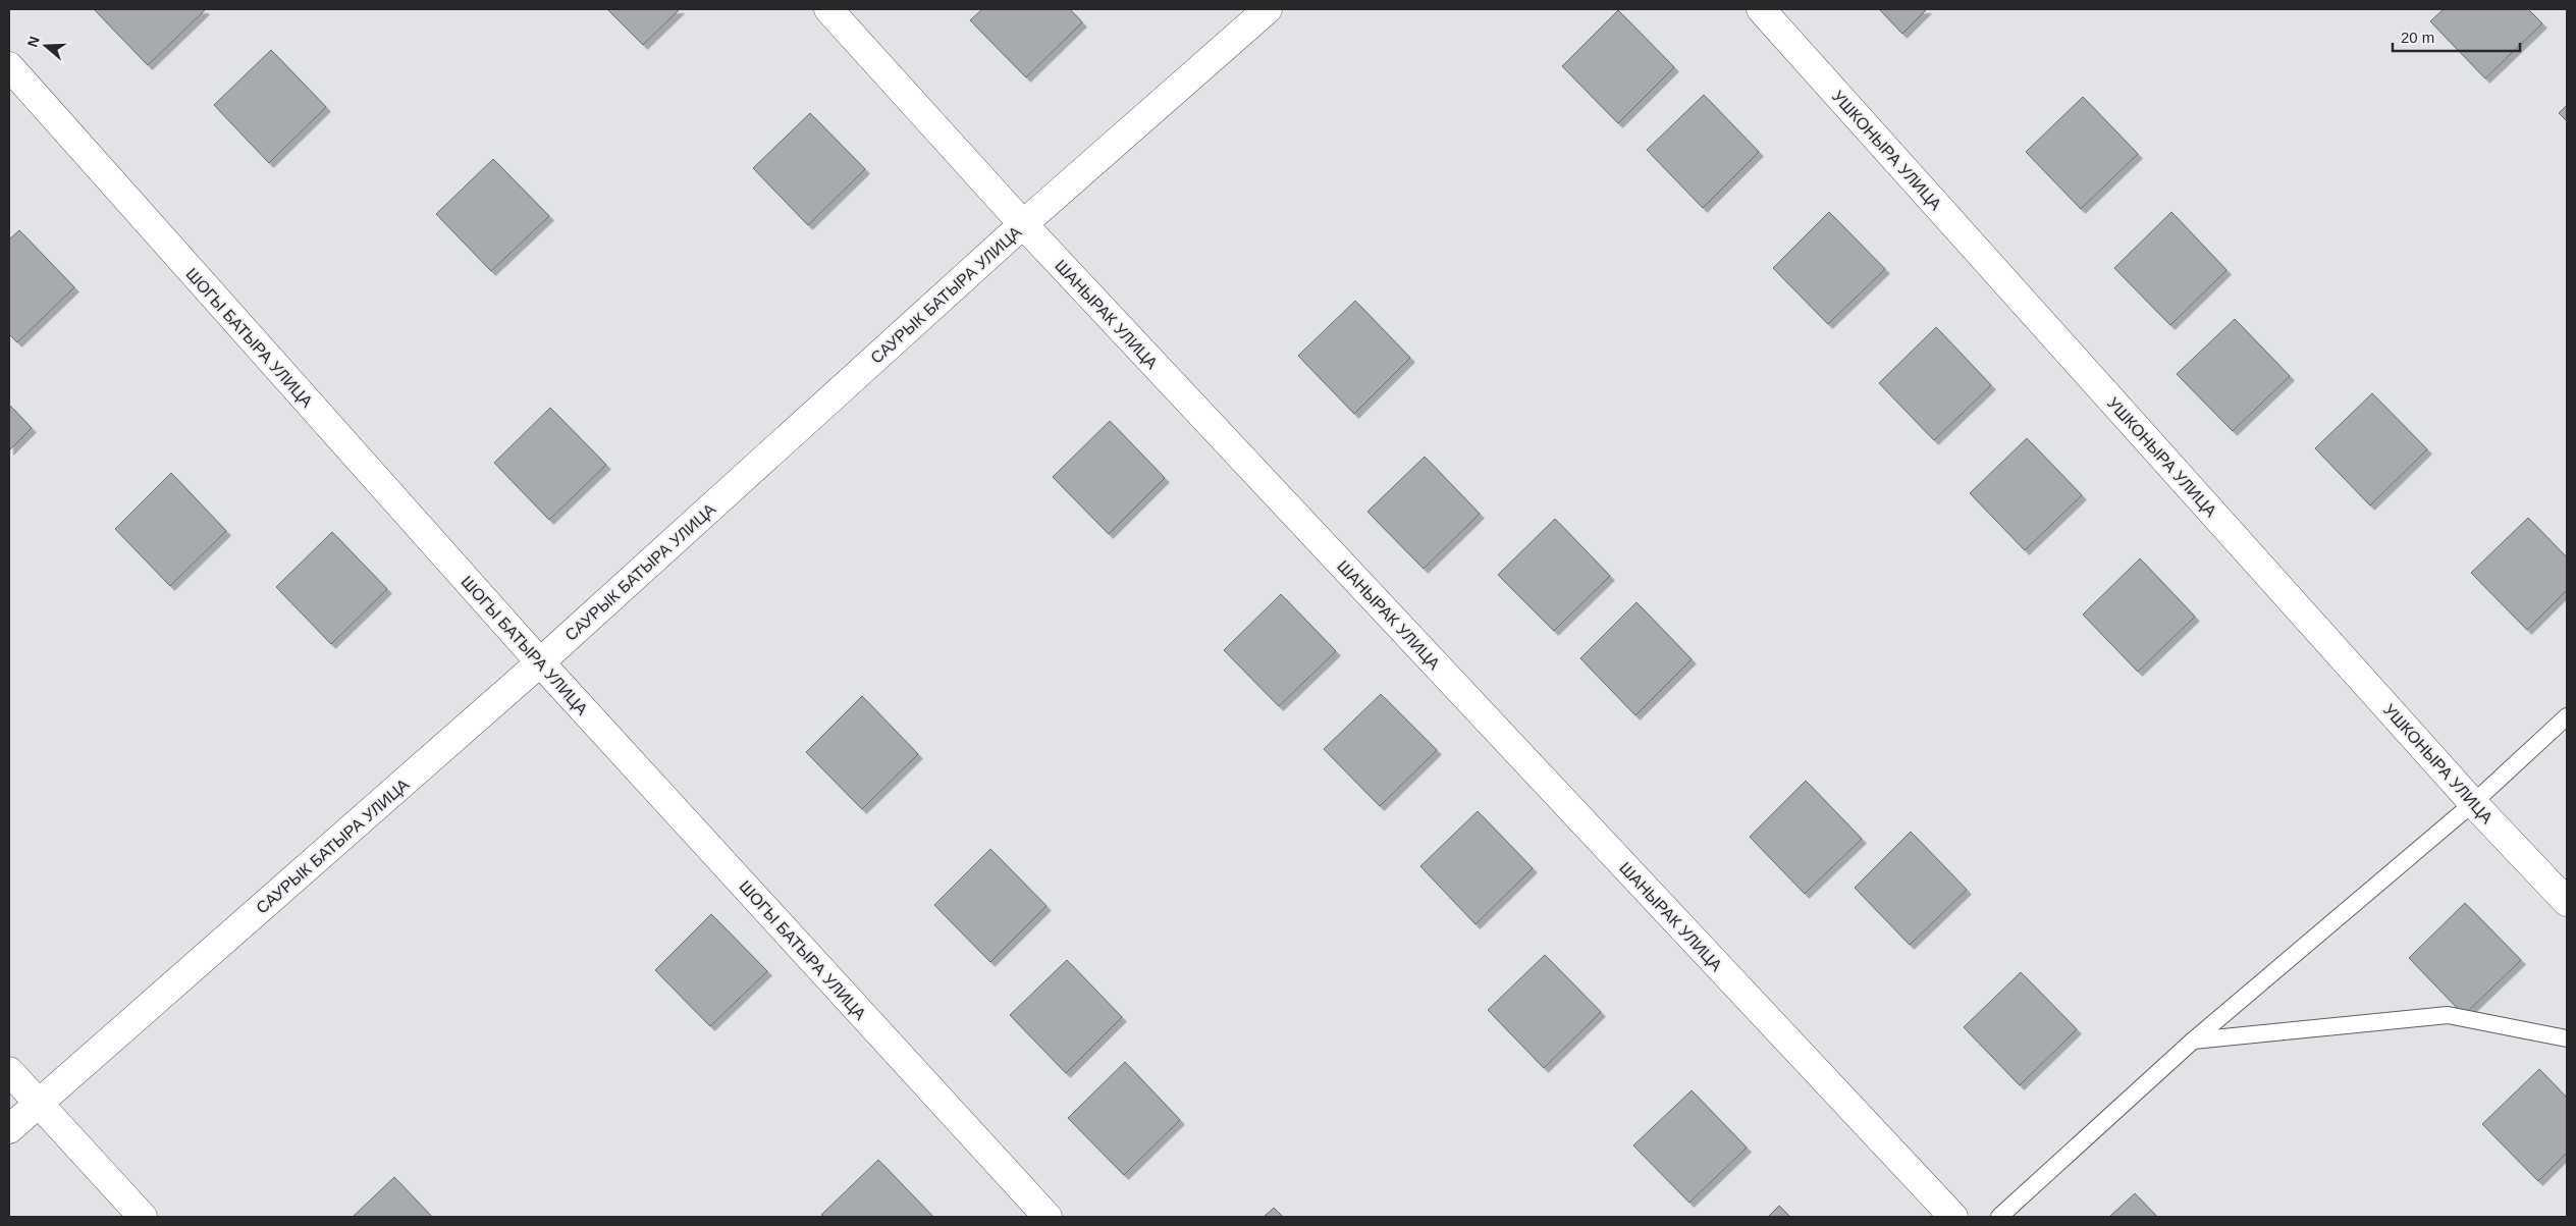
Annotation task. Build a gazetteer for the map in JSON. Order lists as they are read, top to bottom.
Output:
{
  "streets": {
    "street": [
      "УШКОНЫРА УЛИЦА",
      "САУРЫК БАТЫРА УЛИЦА",
      "ШАНЫРАК УЛИЦА",
      "ШОГЫ БАТЫРА УЛИЦА"
    ]
  },
  "crossings": [
    ["САУРЫК БАТЫРА УЛИЦА", "ШАНЫРАК УЛИЦА"],
    ["САУРЫК БАТЫРА УЛИЦА", "ШОГЫ БАТЫРА УЛИЦА"]
  ],
  "scale_bar": "20 m",
  "north": "left"
}
